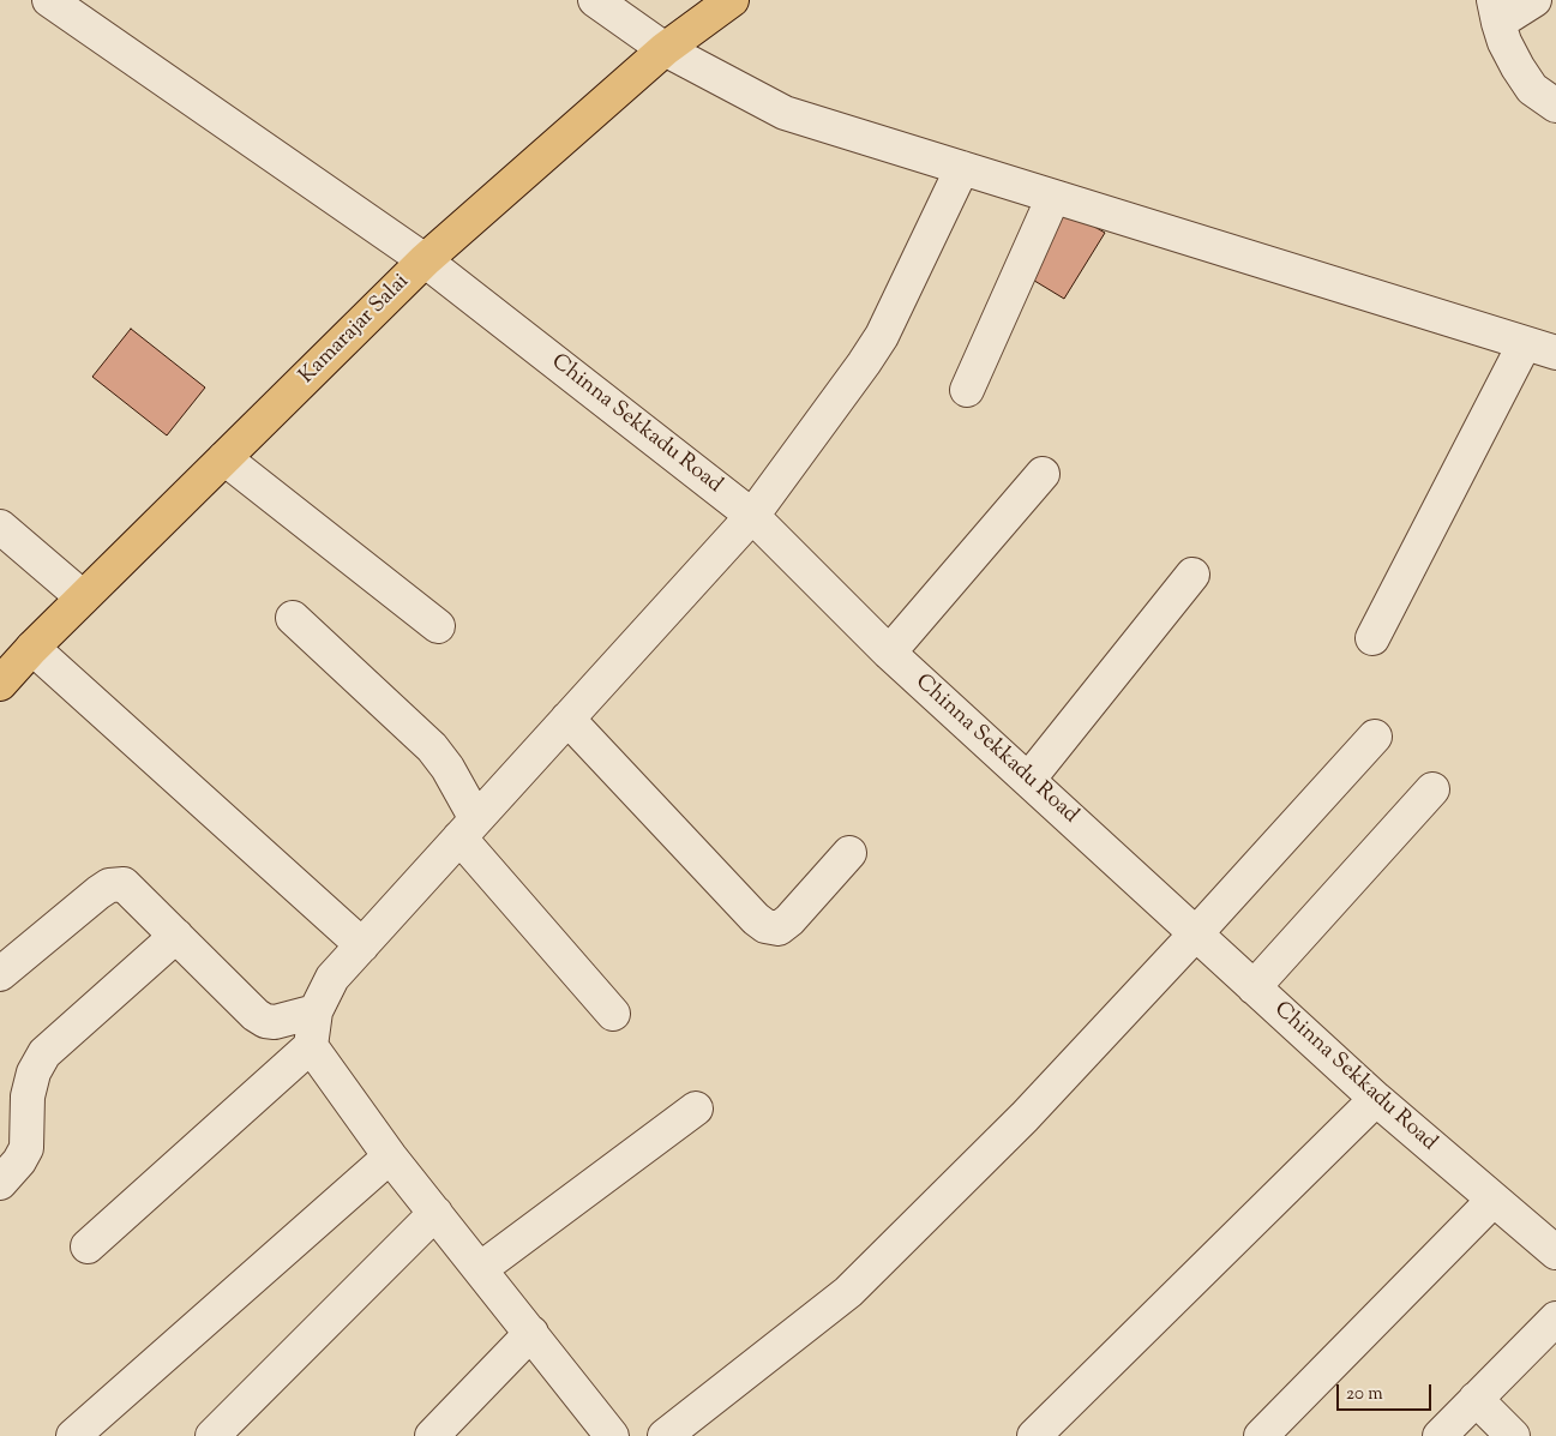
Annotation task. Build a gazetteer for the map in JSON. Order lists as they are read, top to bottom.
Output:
{
  "streets": {
    "main road": ["Kamarajar Salai"],
    "street": ["Chinna Sekkadu Road"]
  },
  "crossings": [
    ["Kamarajar Salai", "Chinna Sekkadu Road"]
  ],
  "scale_bar": "20 m"
}
